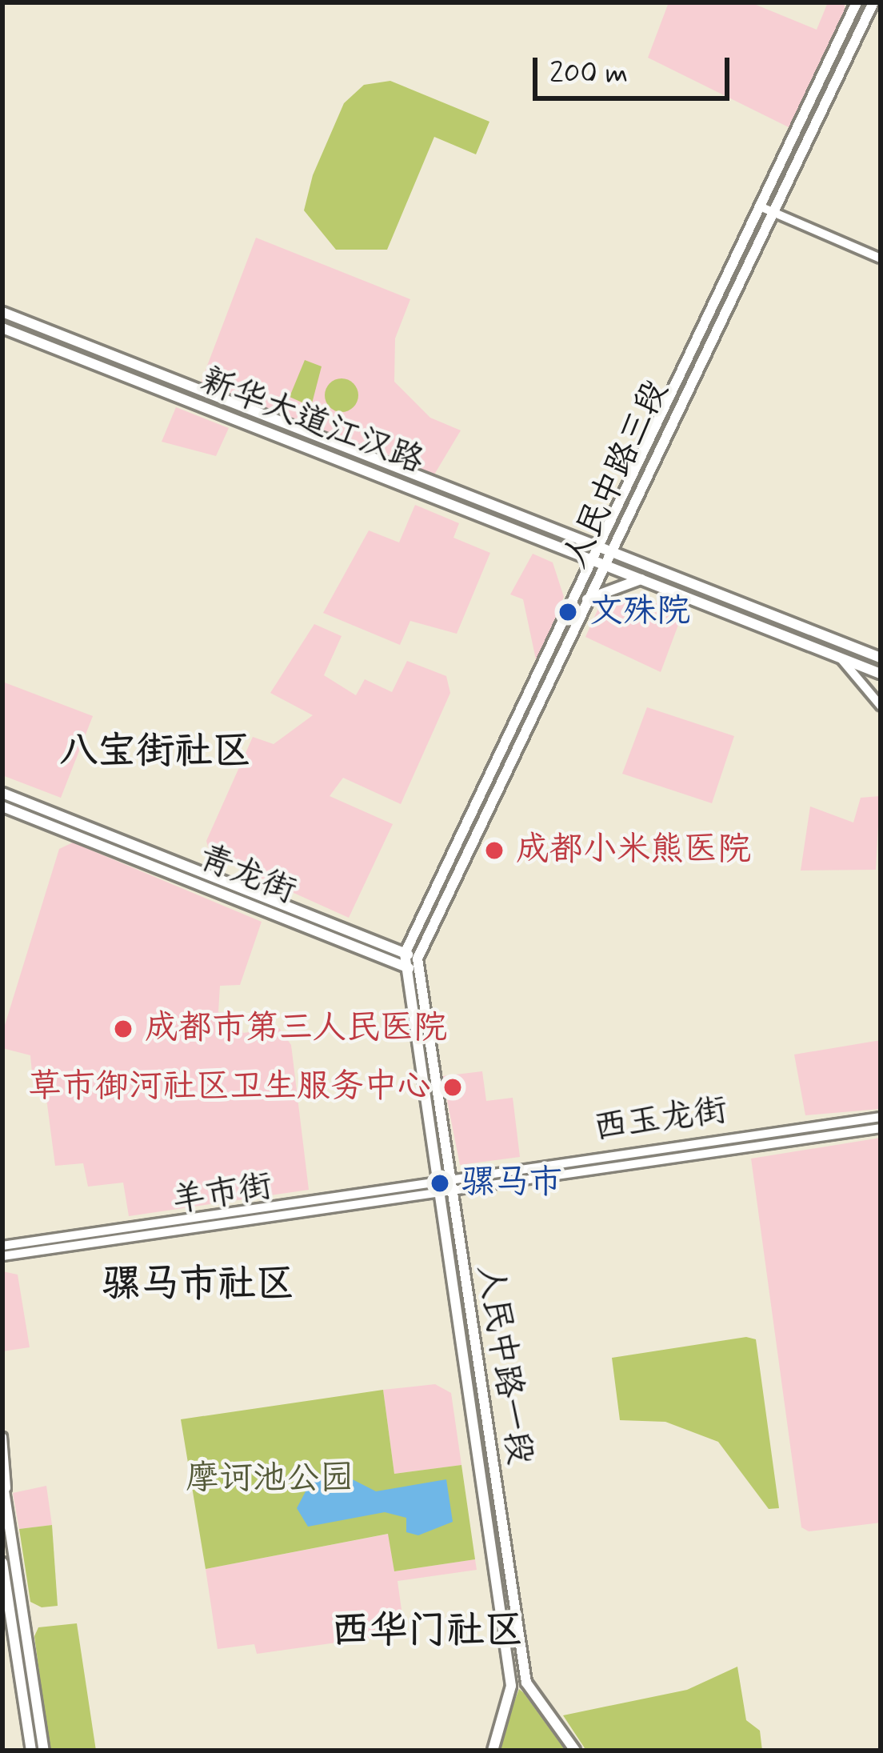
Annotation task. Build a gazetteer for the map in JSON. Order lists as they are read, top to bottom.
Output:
{
  "streets": {
    "main road": [
      "新华大道江汉路",
      "人民中路三段",
      "青龙街",
      "西玉龙街",
      "羊市街",
      "人民中路一段"
    ]
  },
  "crossings": [
    ["新华大道江汉路", "人民中路三段"],
    ["人民中路三段", "青龙街"],
    ["青龙街", "人民中路一段"],
    ["西玉龙街", "羊市街"],
    ["西玉龙街", "人民中路一段"],
    ["羊市街", "人民中路一段"]
  ],
  "districts": ["八宝街社区", "骡马市社区", "西华门社区"],
  "parks": ["摩诃池公园"],
  "places": [
    "文殊院",
    "成都小米熊医院",
    "成都市第三人民医院",
    "草市御河社区卫生服务中心",
    "骡马市"
  ],
  "scale_bar": "200 m"
}
